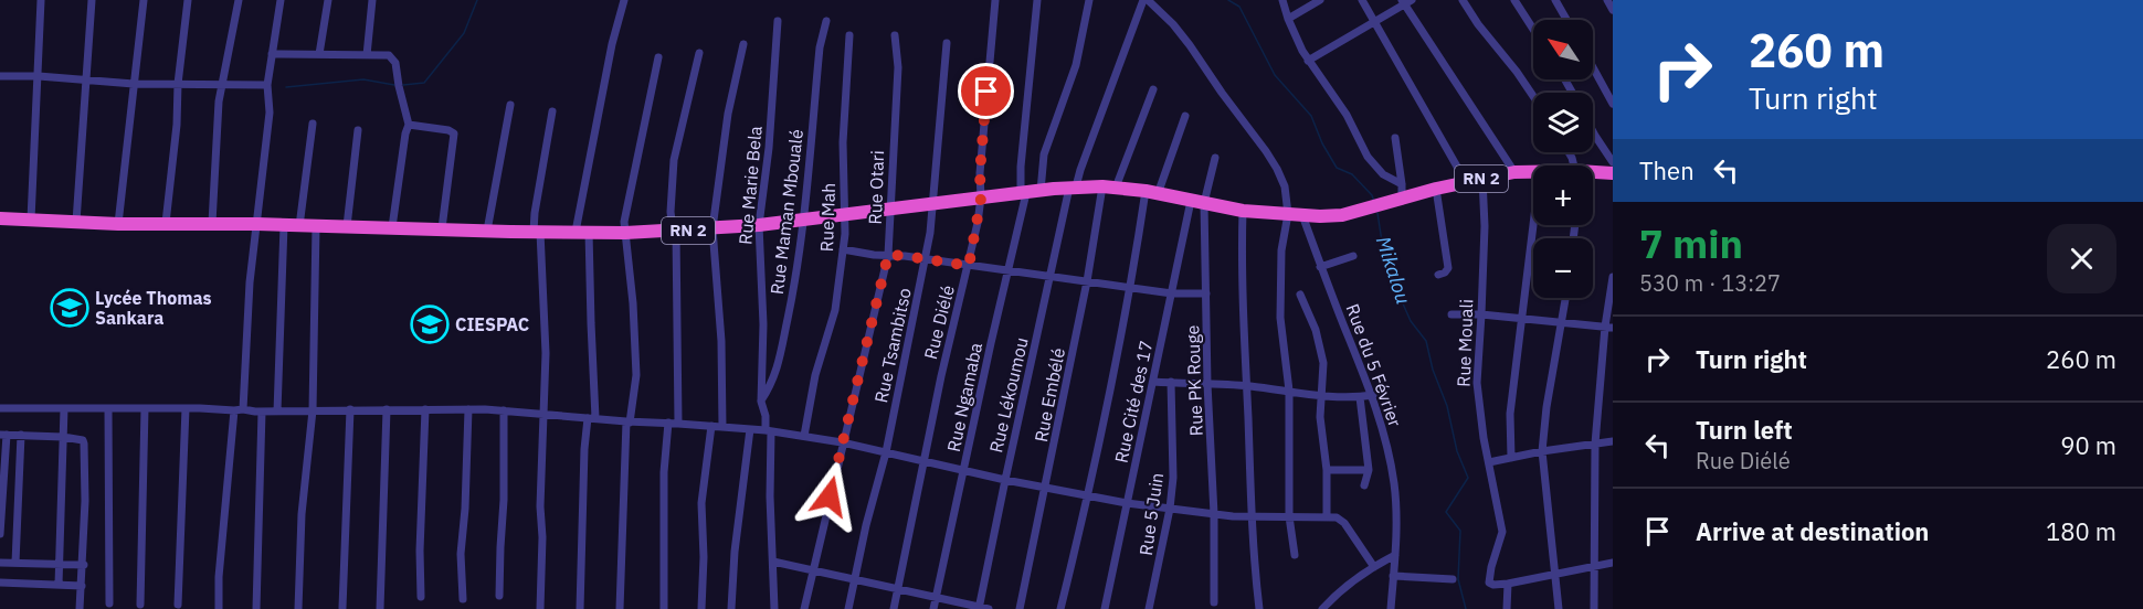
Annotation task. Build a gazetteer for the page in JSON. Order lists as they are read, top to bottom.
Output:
{
  "streets": {
    "highway": ["RN 2"],
    "street": [
      "Rue Marie Bela",
      "Rue Otari",
      "Rue Maman Mboualé",
      "Rue Mah",
      "Rue Diélé",
      "Rue Mouali",
      "Rue Tsambitso",
      "Rue du 5 Février",
      "Rue PK Rouge",
      "Rue Lékoumou",
      "Rue Embélé",
      "Rue Ngamaba",
      "Rue Cité des 17",
      "Rue 5 Juin"
    ]
  },
  "crossings": [
    ["RN 2", "Rue Marie Bela"],
    ["RN 2", "Rue Otari"],
    ["RN 2", "Rue Maman Mboualé"],
    ["RN 2", "Rue Mah"],
    ["RN 2", "Rue Diélé"],
    ["RN 2", "Rue Mouali"],
    ["RN 2", "Rue Tsambitso"],
    ["RN 2", "Rue du 5 Février"],
    ["RN 2", "Rue PK Rouge"],
    ["RN 2", "Rue Lékoumou"],
    ["RN 2", "Rue Embélé"],
    ["RN 2", "Rue Ngamaba"],
    ["RN 2", "Rue Cité des 17"],
    ["Rue Marie Bela", "Rue Maman Mboualé"],
    ["Rue PK Rouge", "Rue Cité des 17"]
  ],
  "water": ["Mikalou"],
  "places": {
    "school or university": ["Lycée Thomas Sankara", "CIESPAC"]
  },
  "north": "top left",
  "page": {
    "turn": ["260 m", "Turn right"],
    "map_buttons": ["+", "−"],
    "then": "Then",
    "heading": ["7 min", "530 m · 13:27"],
    "list": [
      {
        "name": "Turn right",
        "value": "260 m"
      },
      {
        "name": "Turn left",
        "note": "Rue Diélé",
        "value": "90 m"
      },
      {
        "name": "Arrive at destination",
        "value": "180 m"
      }
    ]
  }
}
